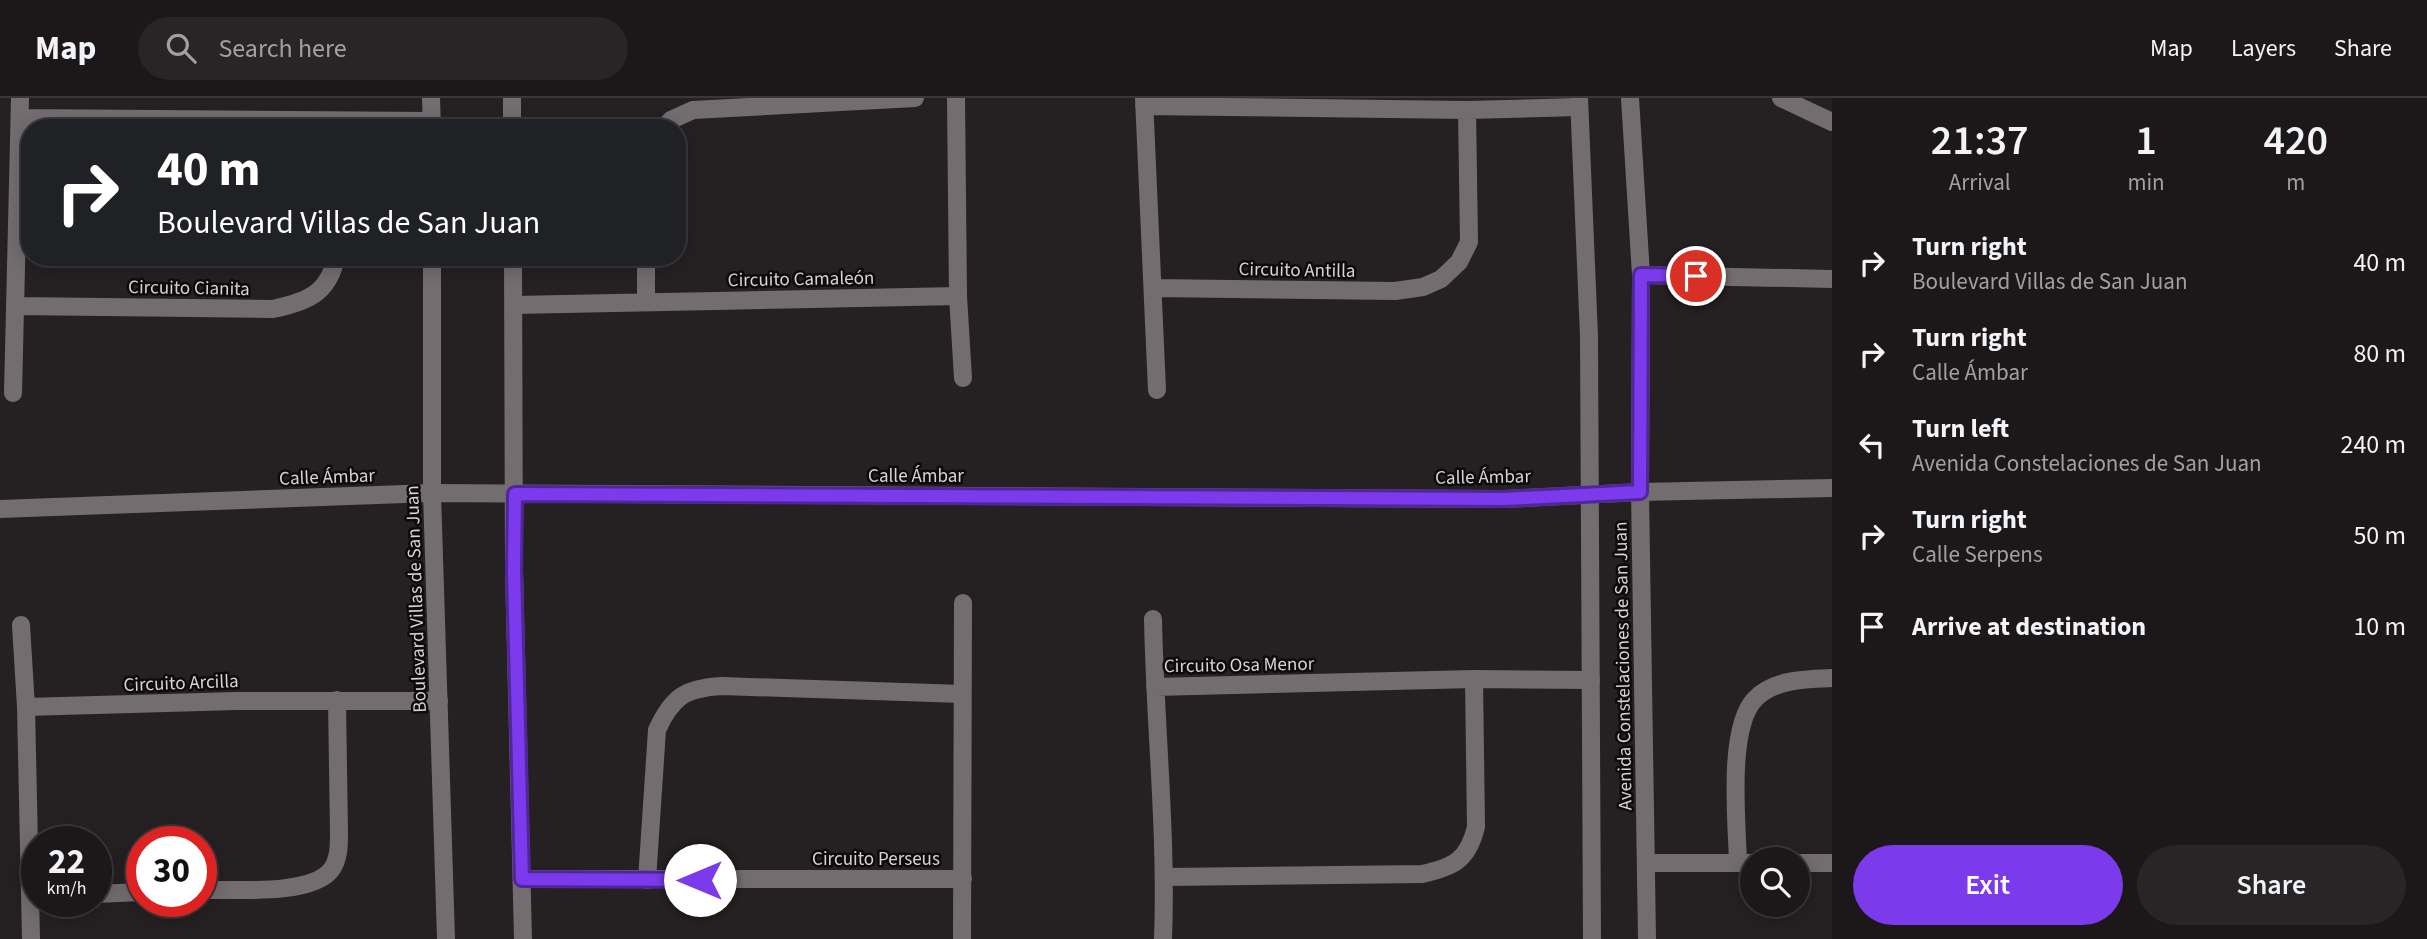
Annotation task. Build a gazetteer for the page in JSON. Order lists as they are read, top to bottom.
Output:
{
  "streets": {
    "street": [
      "Circuito Antilla",
      "Circuito Camaleón",
      "Circuito Cianita",
      "Calle Ámbar",
      "Boulevard Villas de San Juan",
      "Circuito Osa Menor",
      "Avenida Constelaciones de San Juan",
      "Circuito Arcilla",
      "Circuito Perseus"
    ]
  },
  "crossings": [
    ["Calle Ámbar", "Boulevard Villas de San Juan"],
    ["Calle Ámbar", "Avenida Constelaciones de San Juan"],
    ["Boulevard Villas de San Juan", "Circuito Arcilla"],
    ["Circuito Osa Menor", "Avenida Constelaciones de San Juan"]
  ],
  "page": {
    "header": "Map",
    "search": "Search here",
    "nav": ["Map", "Layers", "Share"],
    "eta": [
      "21:37",
      "Arrival",
      "1",
      "min",
      "420",
      "m"
    ],
    "turn": ["40 m", "Boulevard Villas de San Juan"],
    "list": [
      {
        "name": "Turn right",
        "note": "Boulevard Villas de San Juan",
        "value": "40 m"
      },
      {
        "name": "Turn right",
        "note": "Calle Ámbar",
        "value": "80 m"
      },
      {
        "name": "Turn left",
        "note": "Avenida Constelaciones de San Juan",
        "value": "240 m"
      },
      {
        "name": "Turn right",
        "note": "Calle Serpens",
        "value": "50 m"
      },
      {
        "name": "Arrive at destination",
        "value": "10 m"
      }
    ],
    "speed": "22 km/h",
    "limit": "30",
    "buttons": ["Exit", "Share"]
  }
}
